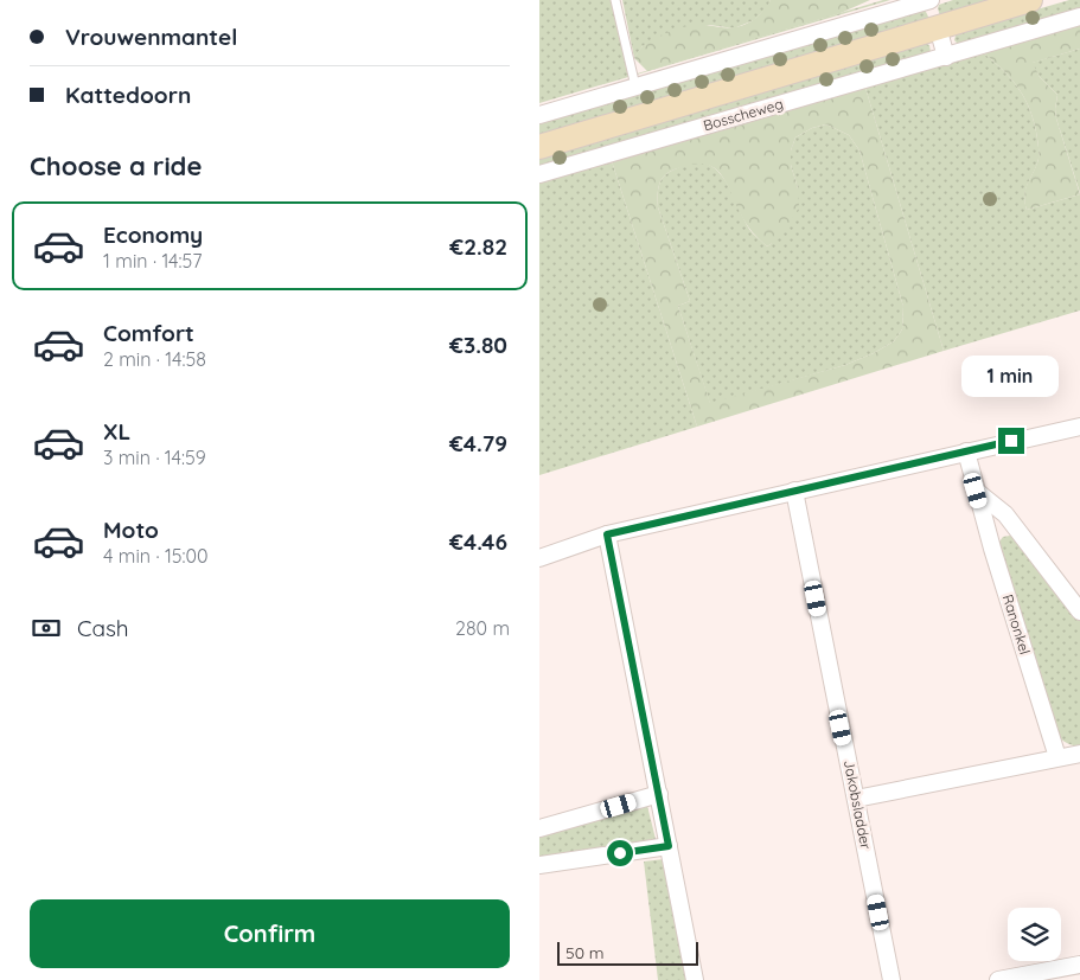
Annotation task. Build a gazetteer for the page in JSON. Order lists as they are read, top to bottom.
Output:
{
  "streets": {
    "main road": ["Bosscheweg"],
    "street": ["Ranonkel", "Jakobsladder"]
  },
  "scale_bar": "50 m",
  "page": {
    "banner": ["Vrouwenmantel", "Kattedoorn"],
    "heading": "Choose a ride",
    "list": [
      {
        "name": "Economy",
        "note": "1 min · 14:57",
        "value": "€2.82"
      },
      {
        "name": "Comfort",
        "note": "2 min · 14:58",
        "value": "€3.80"
      },
      {
        "name": "XL",
        "note": "3 min · 14:59",
        "value": "€4.79"
      },
      {
        "name": "Moto",
        "note": "4 min · 15:00",
        "value": "€4.46"
      }
    ],
    "bubble": "1 min",
    "pay": ["Cash", "280 m"],
    "buttons": "Confirm",
    "scale": "50 m"
  }
}
